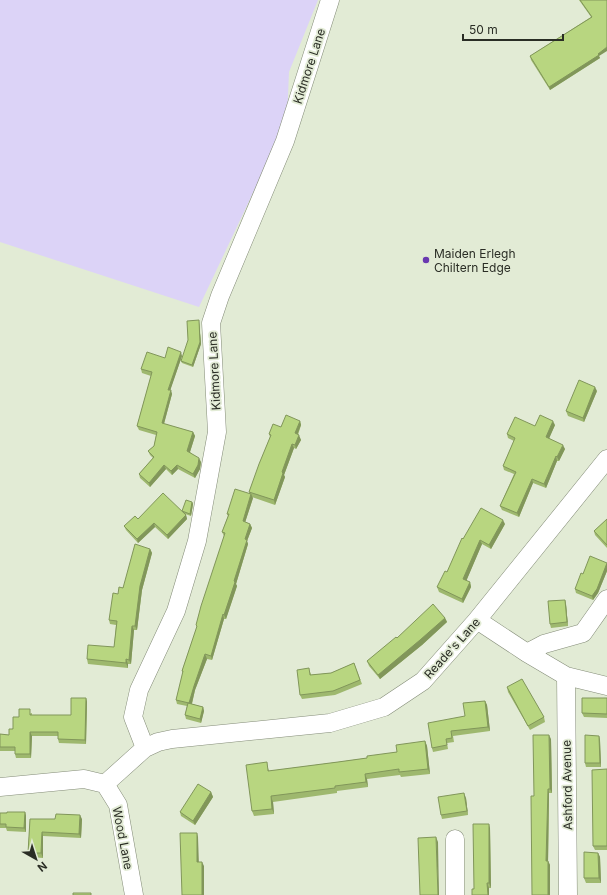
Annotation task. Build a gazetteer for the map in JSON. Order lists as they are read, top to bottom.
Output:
{
  "streets": {
    "street": [
      "Kidmore Lane",
      "Reade's Lane",
      "Ashford Avenue",
      "Wood Lane"
    ]
  },
  "crossings": [
    ["Kidmore Lane", "Reade's Lane"],
    ["Reade's Lane", "Wood Lane"]
  ],
  "places": ["Maiden Erlegh Chiltern Edge"],
  "scale_bar": "50 m",
  "north": "bottom right"
}
